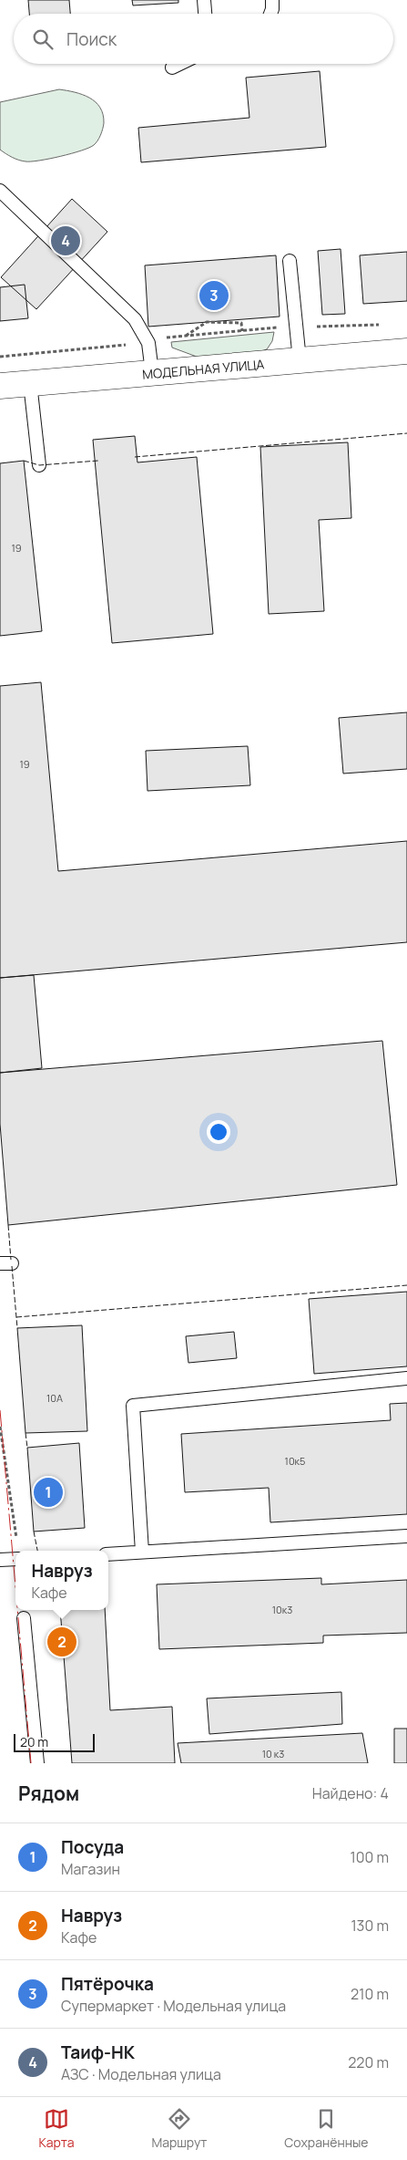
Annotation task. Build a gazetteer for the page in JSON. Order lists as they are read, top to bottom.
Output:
{
  "streets": {
    "street": ["МОДЕЛЬНАЯ УЛИЦА"]
  },
  "house_numbers": [
    "19",
    "19",
    "10А",
    "10к5",
    "10к3",
    "10 к3"
  ],
  "scale_bar": "20 m",
  "page": {
    "search": "Поиск",
    "pins": [
      "4",
      "3",
      "1",
      "2"
    ],
    "popup": ["Навруз", "Кафе"],
    "scale": "20 m",
    "heading": ["Рядом", "Найдено: 4"],
    "list": [
      {
        "mark": "1",
        "name": "Посуда",
        "note": "Магазин",
        "value": "100 m"
      },
      {
        "mark": "2",
        "name": "Навруз",
        "note": "Кафе",
        "value": "130 m"
      },
      {
        "mark": "3",
        "name": "Пятёрочка",
        "note": "Супермаркет · Модельная улица",
        "value": "210 m"
      },
      {
        "mark": "4",
        "name": "Таиф-НК",
        "note": "АЗС · Модельная улица",
        "value": "220 m"
      }
    ],
    "nav": ["Карта", "Маршрут", "Сохранённые"]
  }
}
